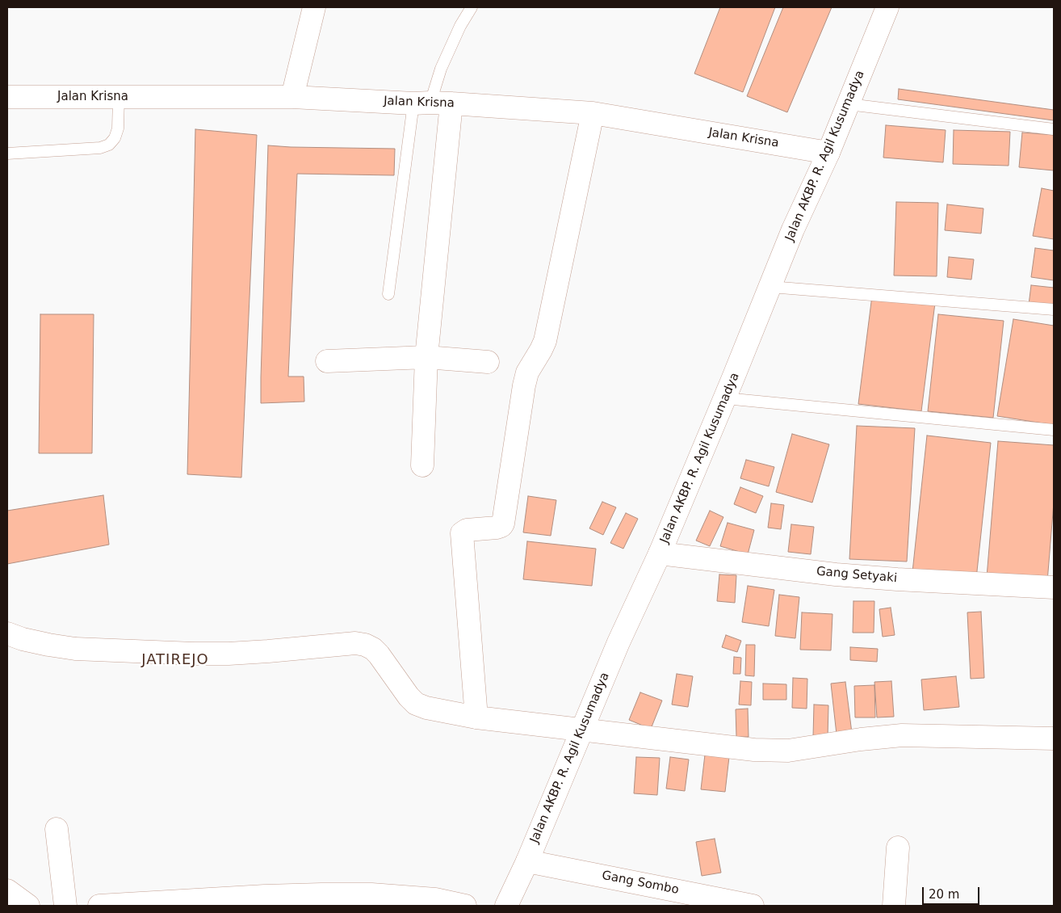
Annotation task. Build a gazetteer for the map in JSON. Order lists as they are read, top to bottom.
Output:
{
  "streets": {
    "street": [
      "Jalan Krisna",
      "Jalan AKBP. R. Agil Kusumadya",
      "Gang Setyaki",
      "Gang Sombo"
    ]
  },
  "crossings": [
    ["Jalan Krisna", "Jalan AKBP. R. Agil Kusumadya"],
    ["Jalan AKBP. R. Agil Kusumadya", "Gang Setyaki"],
    ["Jalan AKBP. R. Agil Kusumadya", "Gang Sombo"]
  ],
  "districts": ["JATIREJO"],
  "scale_bar": "20 m"
}
